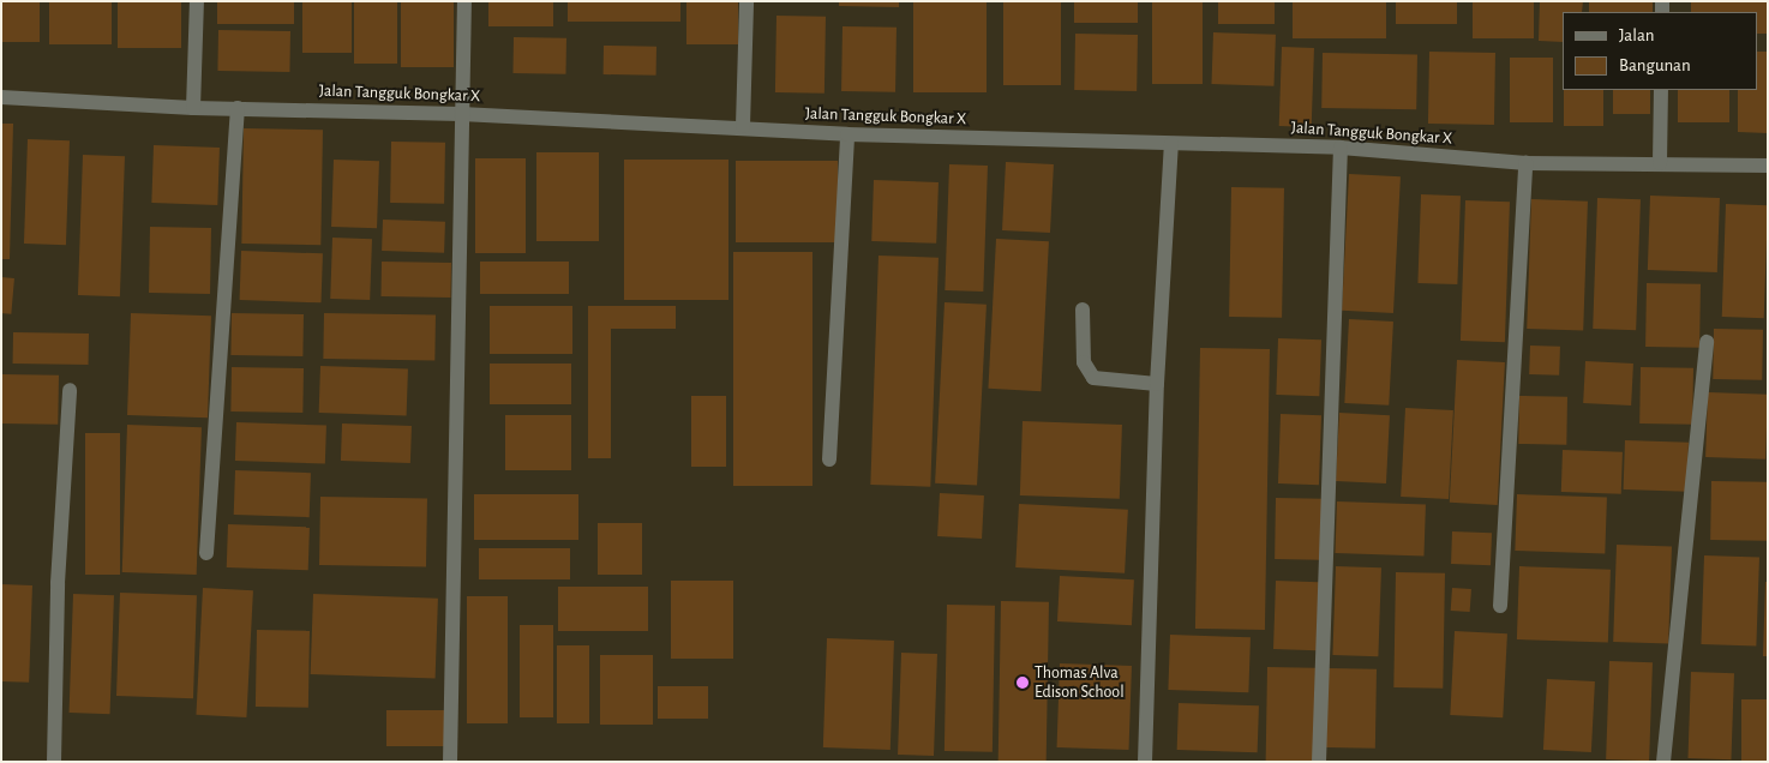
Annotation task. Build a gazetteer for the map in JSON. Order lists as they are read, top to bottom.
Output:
{
  "streets": {
    "street": ["Jalan Tangguk Bongkar X"]
  },
  "places": ["Thomas Alva Edison School"],
  "legend": ["Jalan", "Bangunan"]
}
